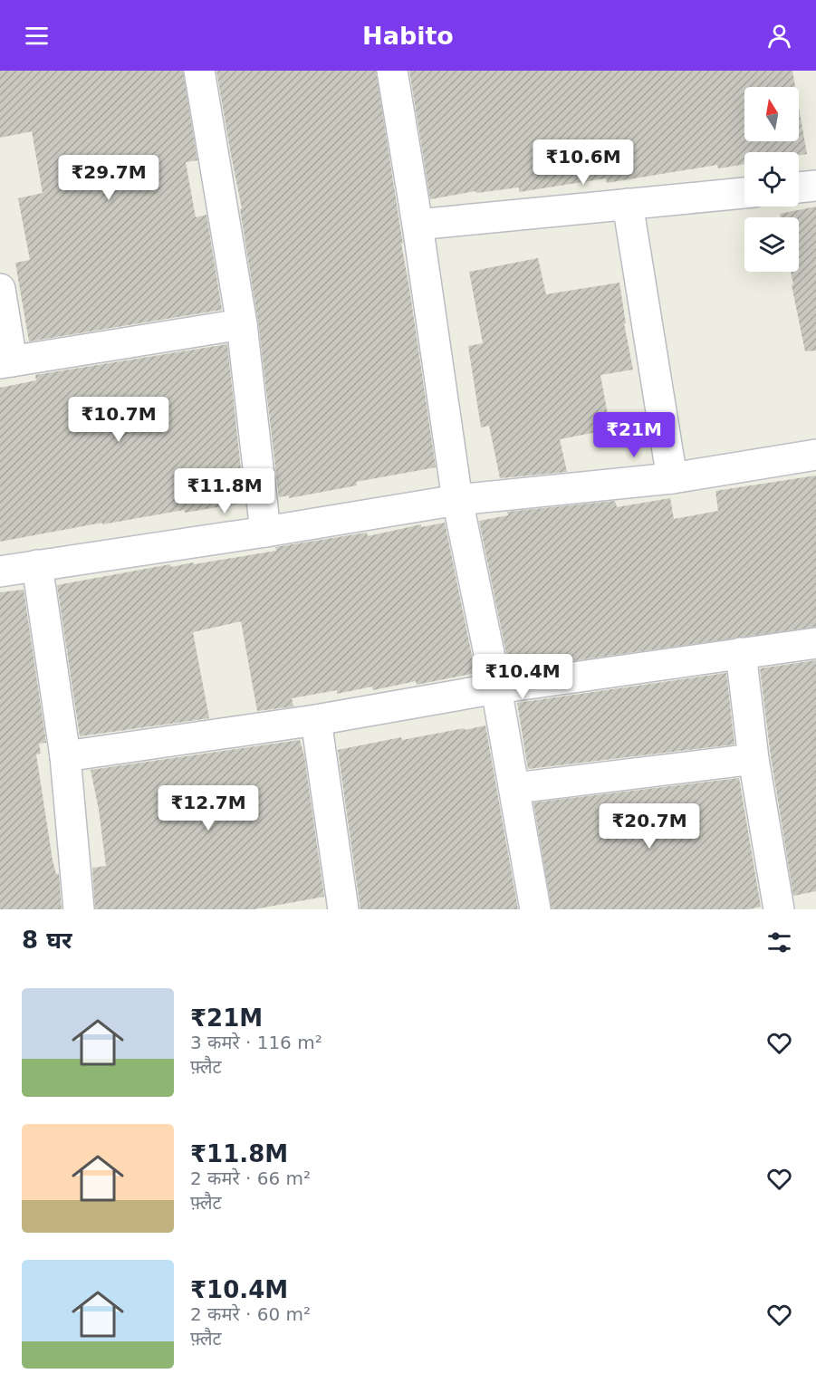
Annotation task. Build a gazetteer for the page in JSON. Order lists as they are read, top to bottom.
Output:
{
  "north": "top",
  "page": {
    "header": "Habito",
    "price": [
      "₹10.6M",
      "₹29.7M",
      "₹10.7M",
      "₹21M",
      "₹11.8M",
      "₹10.4M",
      "₹12.7M",
      "₹20.7M"
    ],
    "heading": "8 घर",
    "list": [
      {
        "name": "₹21M",
        "note": "3 कमरे · 116 m² · फ़्लैट"
      },
      {
        "name": "₹11.8M",
        "note": "2 कमरे · 66 m² · फ़्लैट"
      },
      {
        "name": "₹10.4M",
        "note": "2 कमरे · 60 m² · फ़्लैट"
      }
    ]
  }
}
